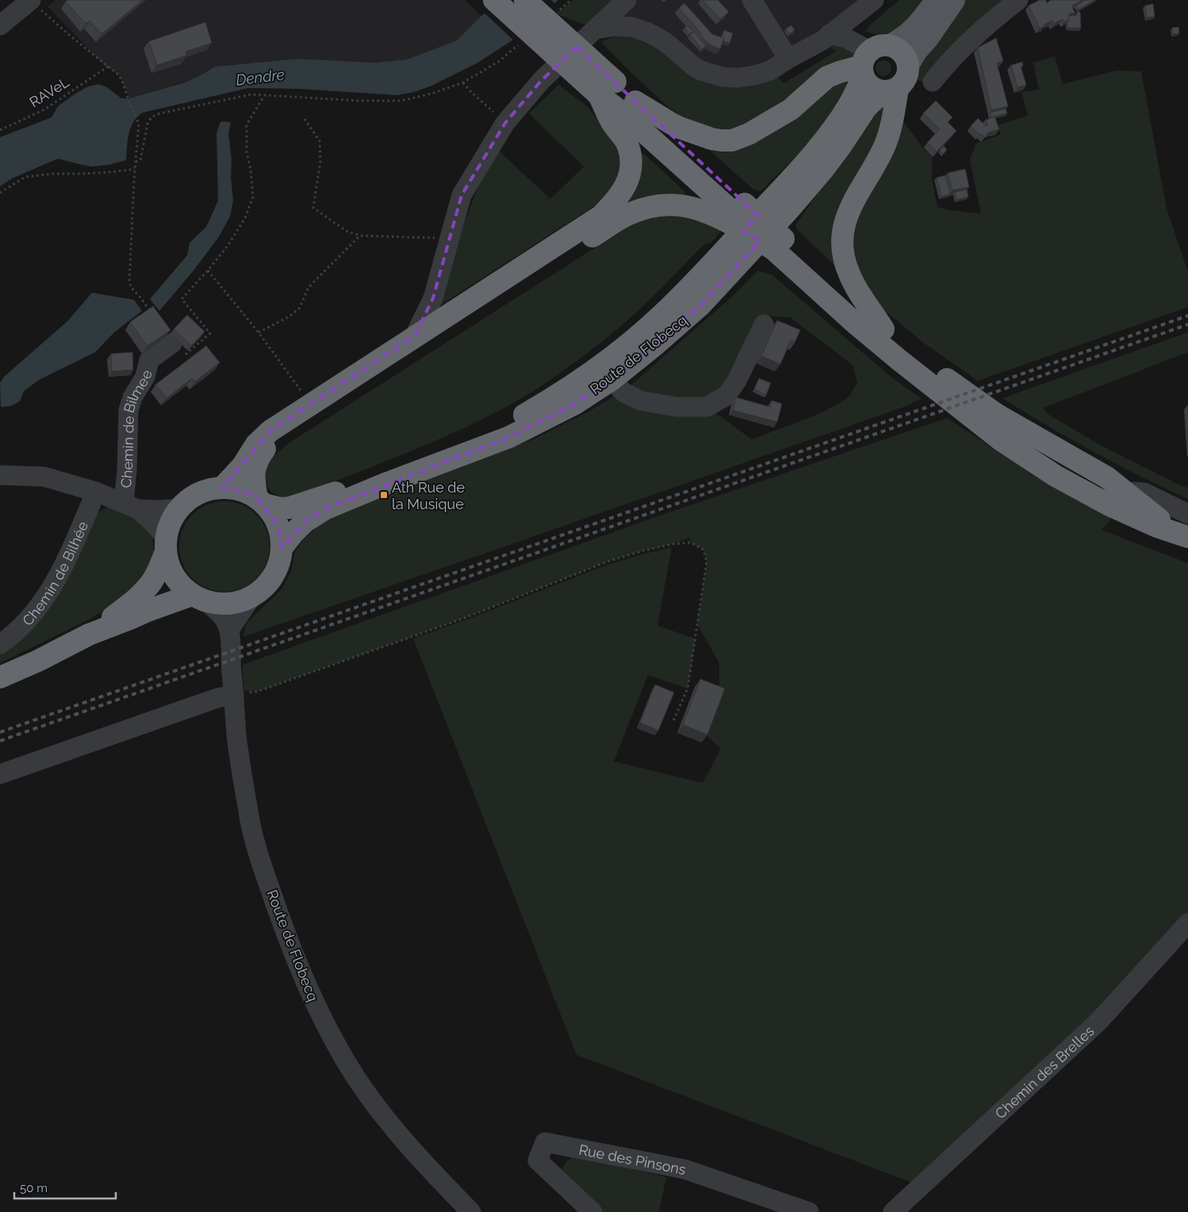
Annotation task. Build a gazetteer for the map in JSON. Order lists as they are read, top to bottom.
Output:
{
  "streets": {
    "highway": ["Route de Flobecq"],
    "street": [
      "Chemin de Bilmee",
      "Chemin de Bilhée",
      "Chemin des Brelles",
      "Rue des Pinsons"
    ],
    "path": ["RAVeL"]
  },
  "water": ["Dendre"],
  "places": {
    "transit": ["Ath Rue de la Musique"]
  },
  "scale_bar": "50 m"
}
